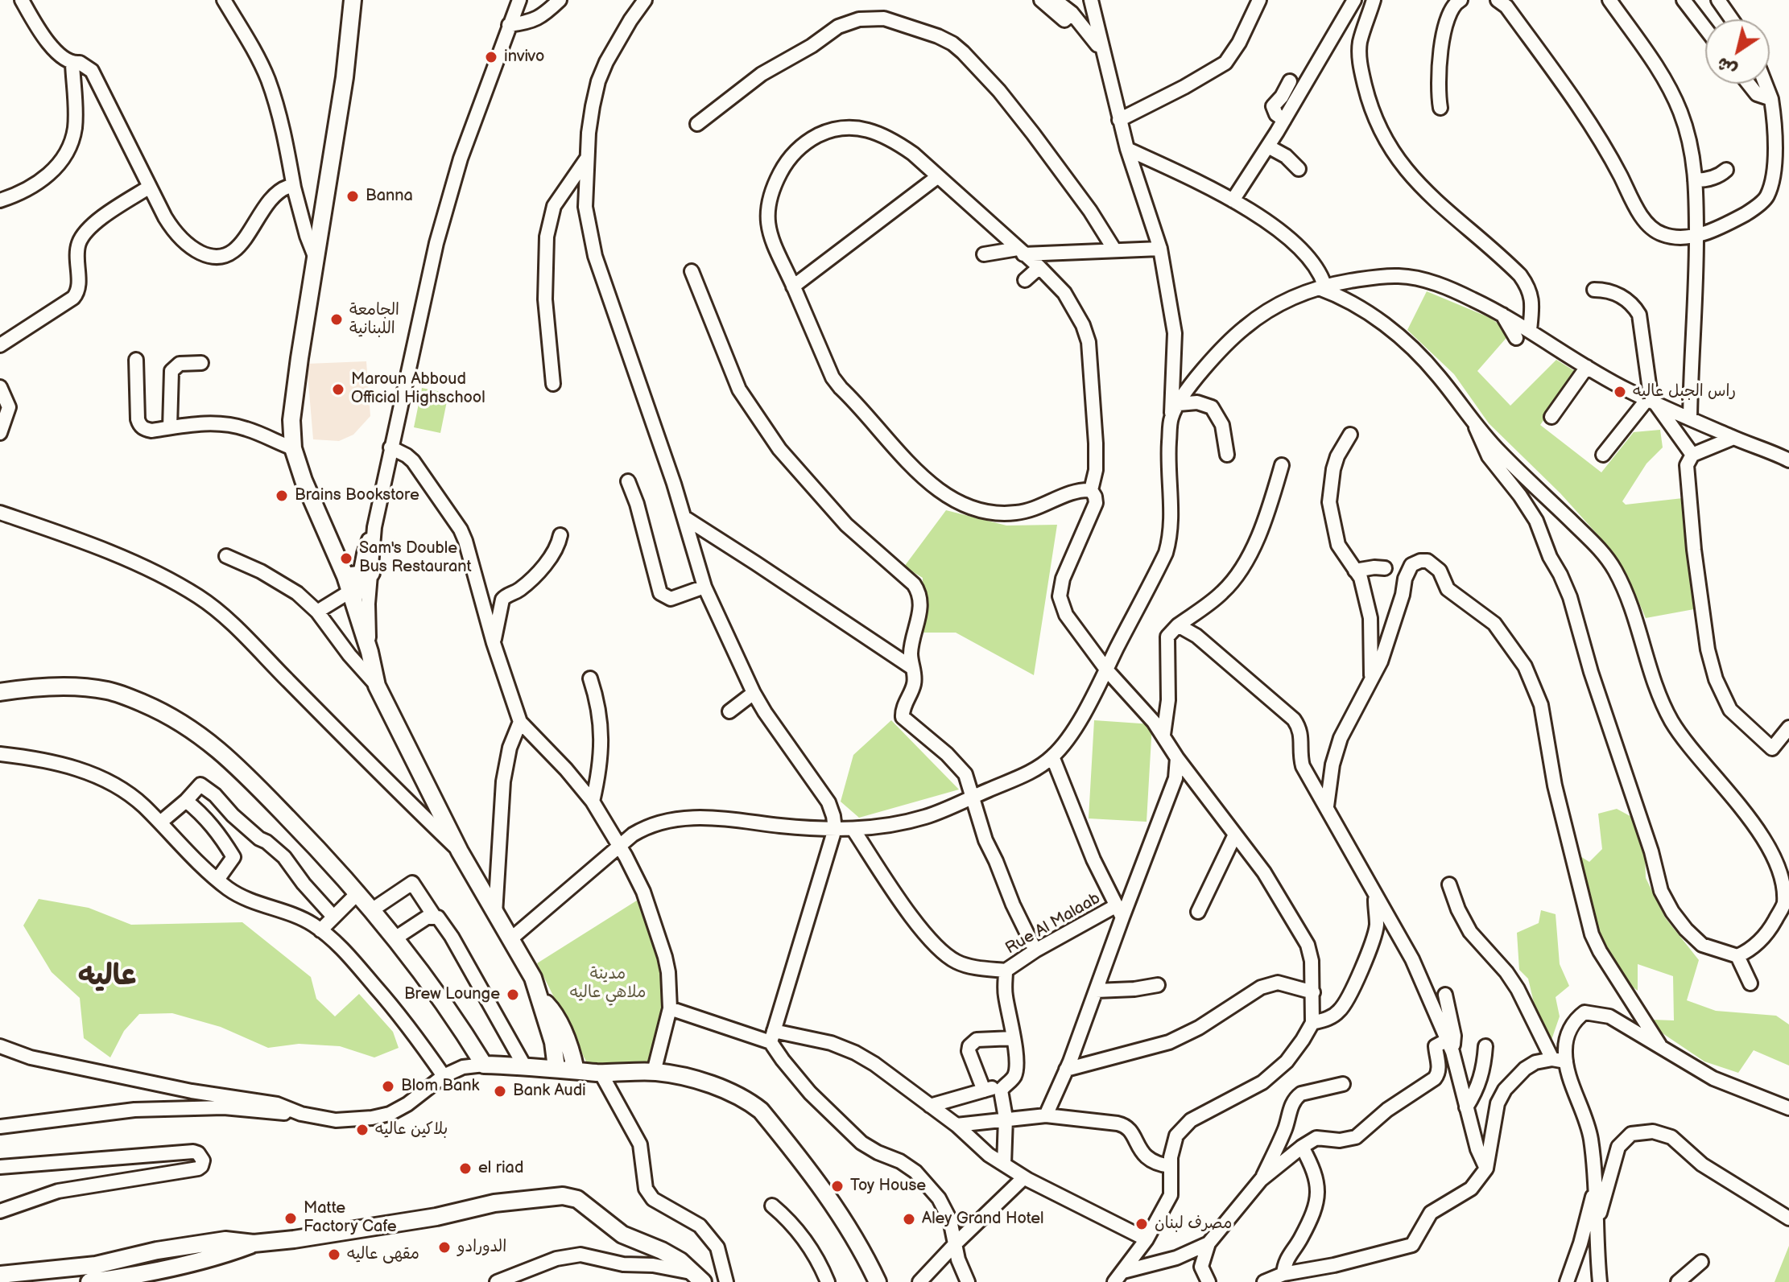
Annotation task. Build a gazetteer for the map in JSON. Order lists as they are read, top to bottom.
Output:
{
  "streets": {
    "street": ["Rue Al Malaab"]
  },
  "districts": ["عاليه"],
  "parks": ["مدينة ملاهي عاليه"],
  "places": [
    "invivo",
    "Banna",
    "الجامعة اللبنانية",
    "Maroun Abboud Official Highschool",
    "راس الجبل عاليه",
    "Brains Bookstore",
    "Sam's Double Bus Restaurant",
    "Brew Lounge",
    "Blom Bank",
    "Bank Audi",
    "بلاكين عاليه",
    "el riad",
    "Toy House",
    "Matte Factory Cafe",
    "Aley Grand Hotel",
    "مصرف لبنان",
    "الدورادو",
    "مقهى عاليه"
  ],
  "north": "bottom left"
}
